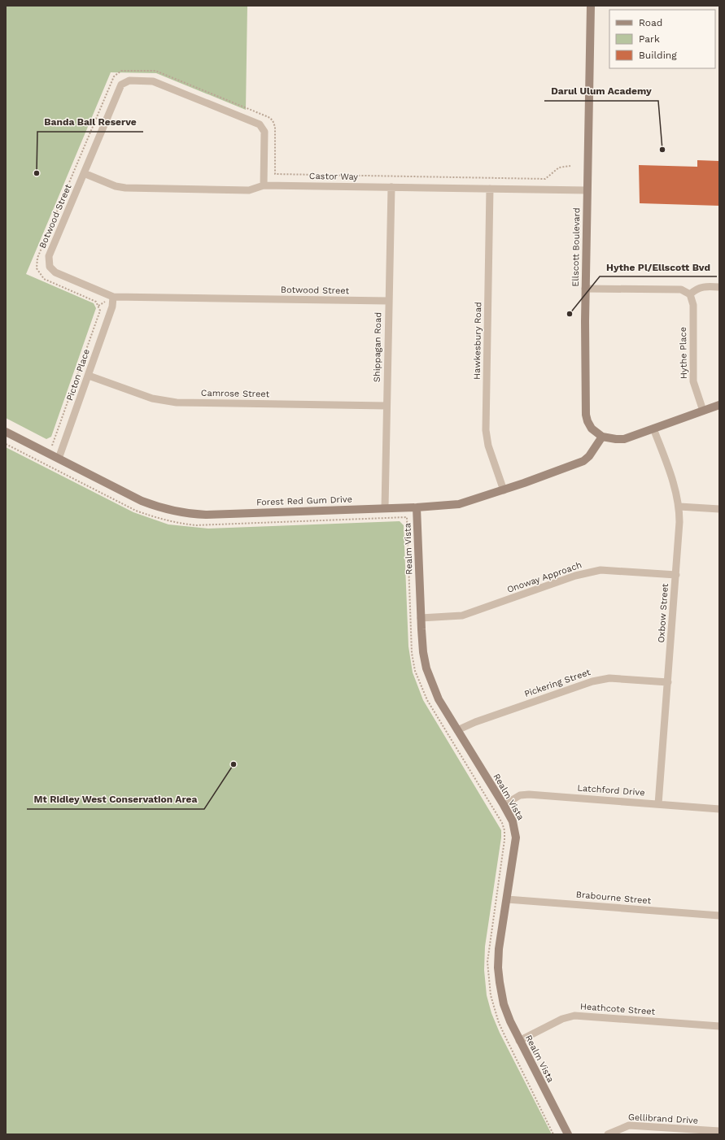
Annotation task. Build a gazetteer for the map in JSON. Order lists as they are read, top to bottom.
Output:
{
  "streets": {
    "street": [
      "Castor Way",
      "Botwood Street",
      "Ellscott Boulevard",
      "Hawkesbury Road",
      "Shippagan Road",
      "Hythe Place",
      "Picton Place",
      "Camrose Street",
      "Forest Red Gum Drive",
      "Realm Vista",
      "Onoway Approach",
      "Oxbow Street",
      "Pickering Street",
      "Latchford Drive",
      "Brabourne Street",
      "Heathcote Street",
      "Gellibrand Drive"
    ]
  },
  "crossings": [
    ["Castor Way", "Botwood Street"],
    ["Castor Way", "Ellscott Boulevard"],
    ["Castor Way", "Hawkesbury Road"],
    ["Castor Way", "Shippagan Road"],
    ["Botwood Street", "Shippagan Road"],
    ["Botwood Street", "Picton Place"],
    ["Ellscott Boulevard", "Forest Red Gum Drive"],
    ["Hawkesbury Road", "Forest Red Gum Drive"],
    ["Shippagan Road", "Camrose Street"],
    ["Shippagan Road", "Forest Red Gum Drive"],
    ["Picton Place", "Camrose Street"],
    ["Picton Place", "Forest Red Gum Drive"],
    ["Forest Red Gum Drive", "Realm Vista"],
    ["Realm Vista", "Onoway Approach"],
    ["Realm Vista", "Pickering Street"],
    ["Realm Vista", "Latchford Drive"],
    ["Realm Vista", "Brabourne Street"],
    ["Realm Vista", "Heathcote Street"],
    ["Onoway Approach", "Oxbow Street"],
    ["Oxbow Street", "Pickering Street"],
    ["Oxbow Street", "Latchford Drive"]
  ],
  "places": [
    "Darul Ulum Academy",
    "Banda Bail Reserve",
    "Hythe Pl/Ellscott Bvd",
    "Mt Ridley West Conservation Area"
  ],
  "legend": ["Road", "Park", "Building"]
}
